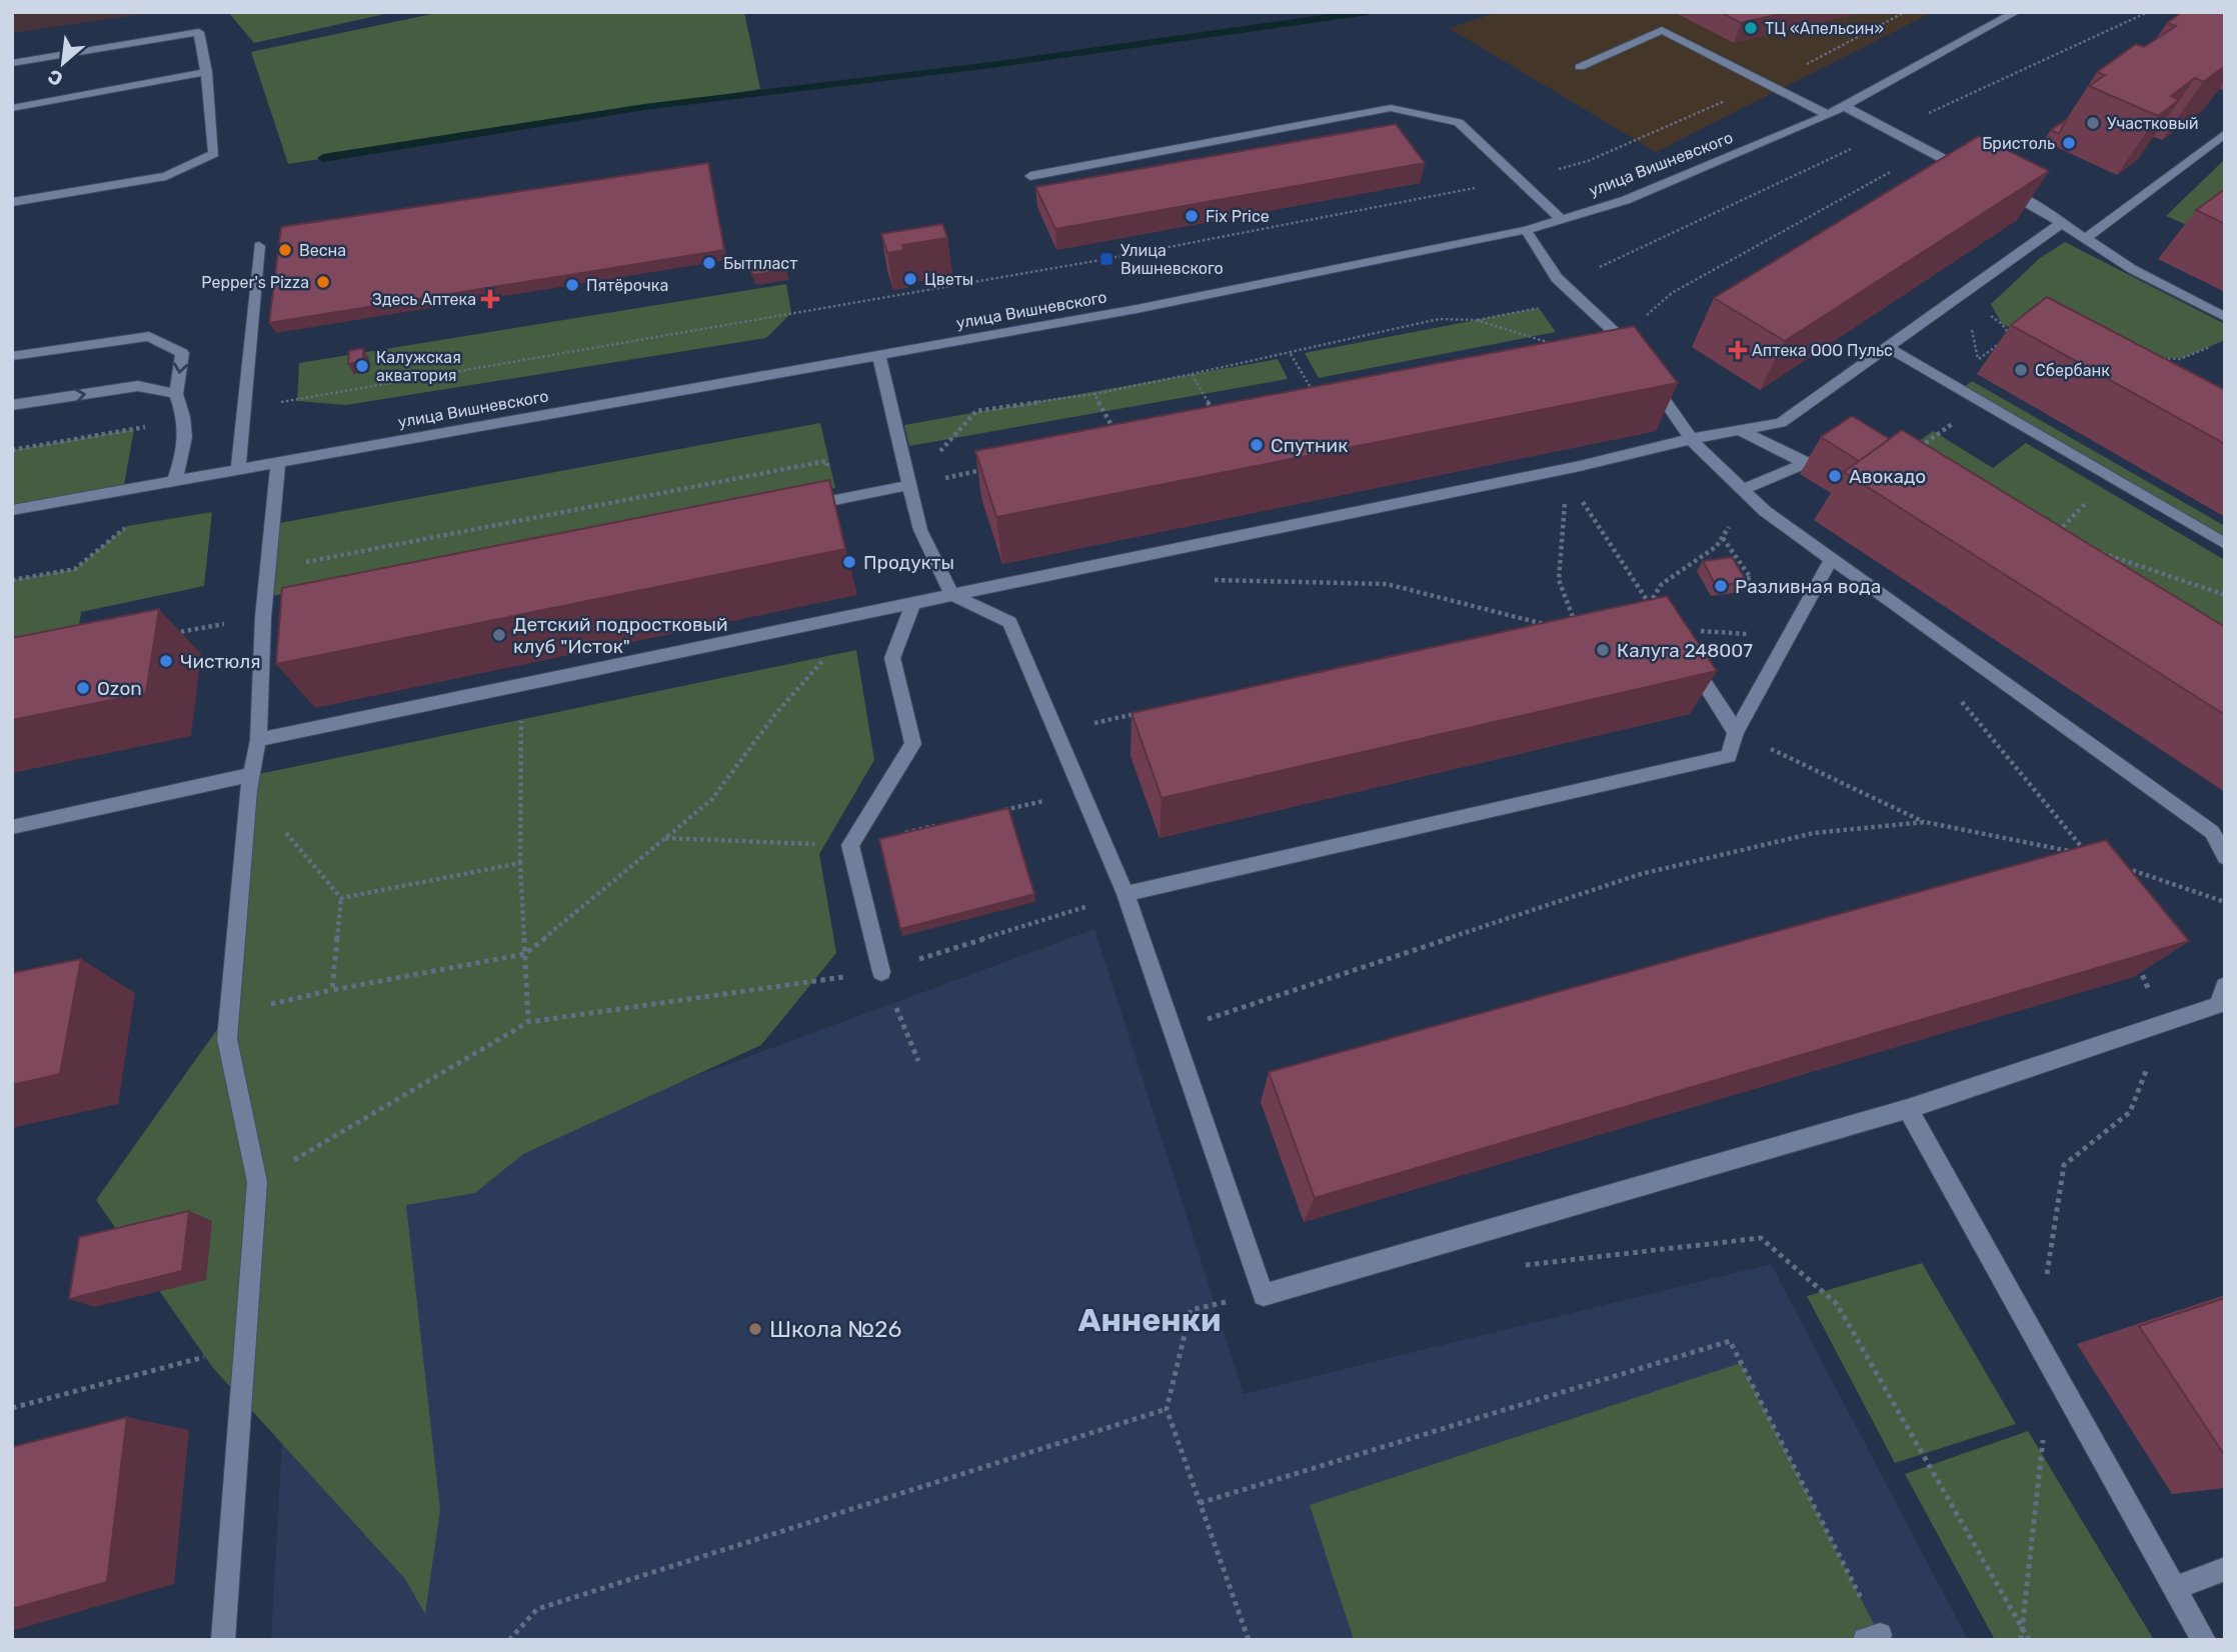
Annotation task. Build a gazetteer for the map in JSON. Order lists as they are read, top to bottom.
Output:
{
  "streets": {
    "street": ["улица Вишневского"]
  },
  "districts": ["Анненки"],
  "places": {
    "other": [
      "ТЦ «Апельсин»",
      "Участковый",
      "Бристоль",
      "Fix Price",
      "Весна",
      "Бытпласт",
      "Цветы",
      "Pepper's Pizza",
      "Пятёрочка",
      "Калужская акватория",
      "Сбербанк",
      "Спутник",
      "Авокадо",
      "Продукты",
      "Разливная вода",
      "Детский подростковый клуб \"Исток\"",
      "Калуга 248007",
      "Чистюля",
      "Ozon",
      "Школа №26"
    ],
    "transit": ["Улица Вишневского"],
    "health": ["Здесь Аптека", "Аптека ООО Пульс"]
  },
  "north": "bottom left"
}
